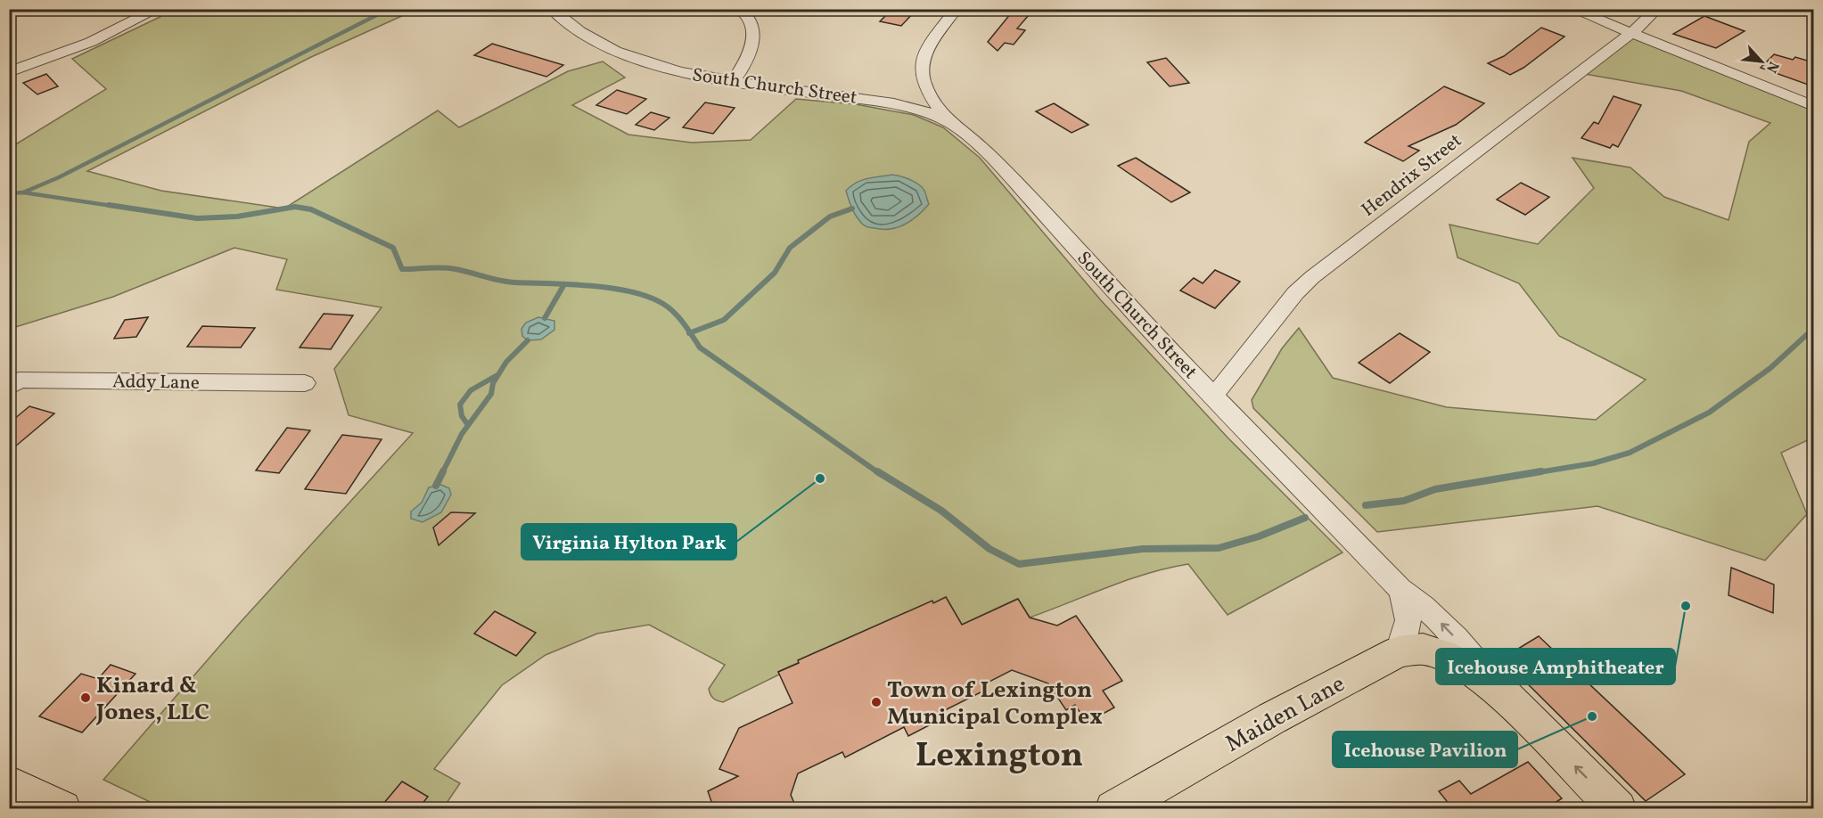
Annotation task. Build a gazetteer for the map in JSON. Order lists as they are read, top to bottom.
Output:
{
  "streets": {
    "main road": ["South Church Street", "Maiden Lane"],
    "street": ["Hendrix Street", "Addy Lane"]
  },
  "crossings": [
    ["South Church Street", "Hendrix Street"]
  ],
  "districts": ["Lexington"],
  "places": [
    "Virginia Hylton Park",
    "Icehouse Amphitheater",
    "Kinard & Jones, LLC",
    "Town of Lexington Municipal Complex",
    "Icehouse Pavilion"
  ],
  "north": "bottom right"
}
